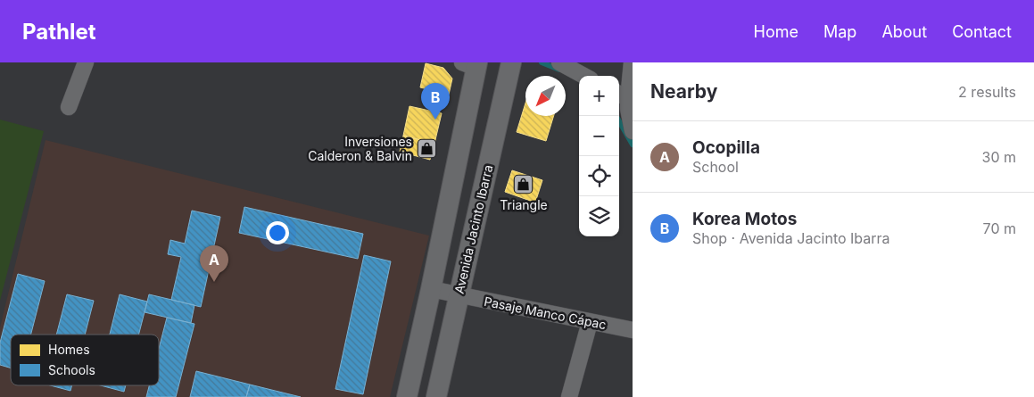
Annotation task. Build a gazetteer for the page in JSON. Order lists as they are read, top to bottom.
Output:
{
  "streets": {
    "street": ["Avenida Jacinto Ibarra", "Pasaje Manco Cápac"]
  },
  "crossings": [
    ["Avenida Jacinto Ibarra", "Pasaje Manco Cápac"]
  ],
  "places": {
    "shop": ["Inversiones Calderon & Balvin", "Triangle"]
  },
  "legend": ["Homes", "Schools"],
  "north": "bottom left",
  "page": {
    "header": "Pathlet",
    "nav": [
      "Home",
      "Map",
      "About",
      "Contact"
    ],
    "heading": ["Nearby", "2 results"],
    "map_buttons": ["+", "−"],
    "pins": ["B", "A"],
    "list": [
      {
        "mark": "A",
        "name": "Ocopilla",
        "note": "School",
        "value": "30 m"
      },
      {
        "mark": "B",
        "name": "Korea Motos",
        "note": "Shop · Avenida Jacinto Ibarra",
        "value": "70 m"
      }
    ]
  }
}
